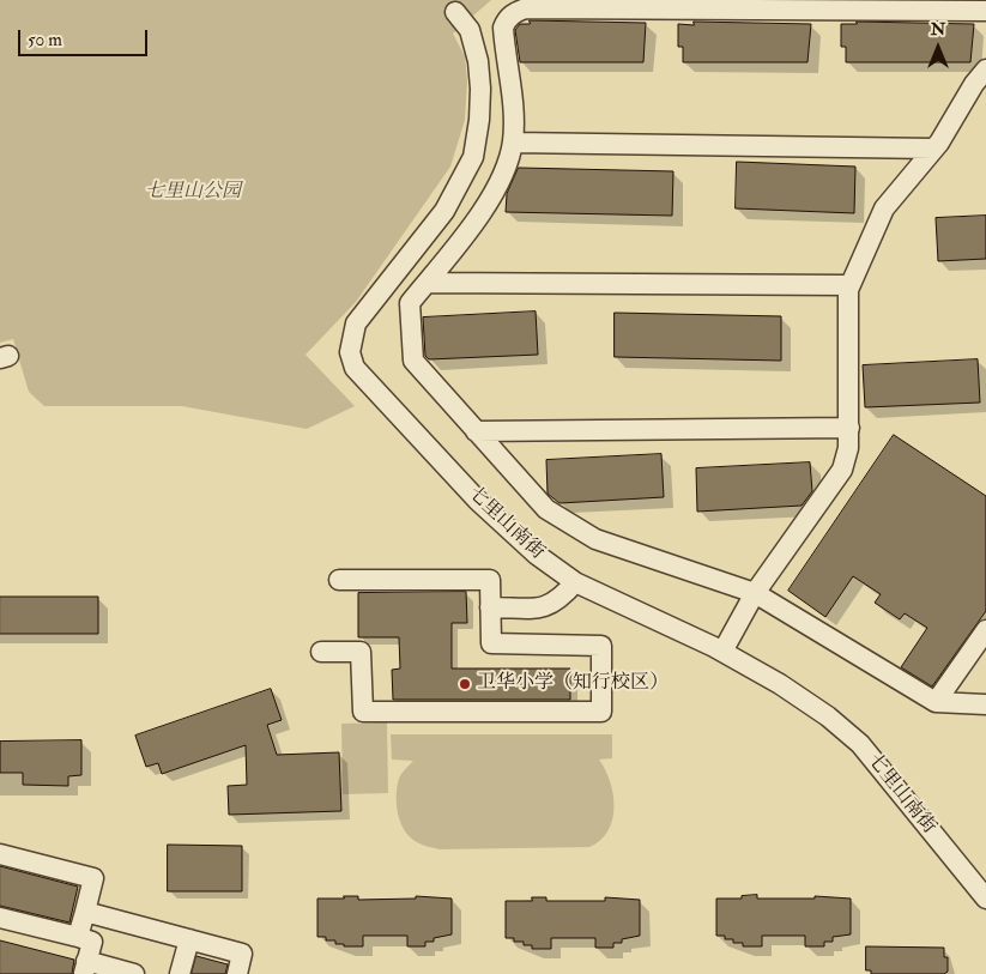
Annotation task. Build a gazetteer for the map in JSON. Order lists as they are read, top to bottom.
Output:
{
  "streets": {
    "street": ["七里山南街"]
  },
  "parks": ["七里山公园"],
  "places": ["卫华小学（知行校区）"],
  "scale_bar": "50 m",
  "north": "top"
}
